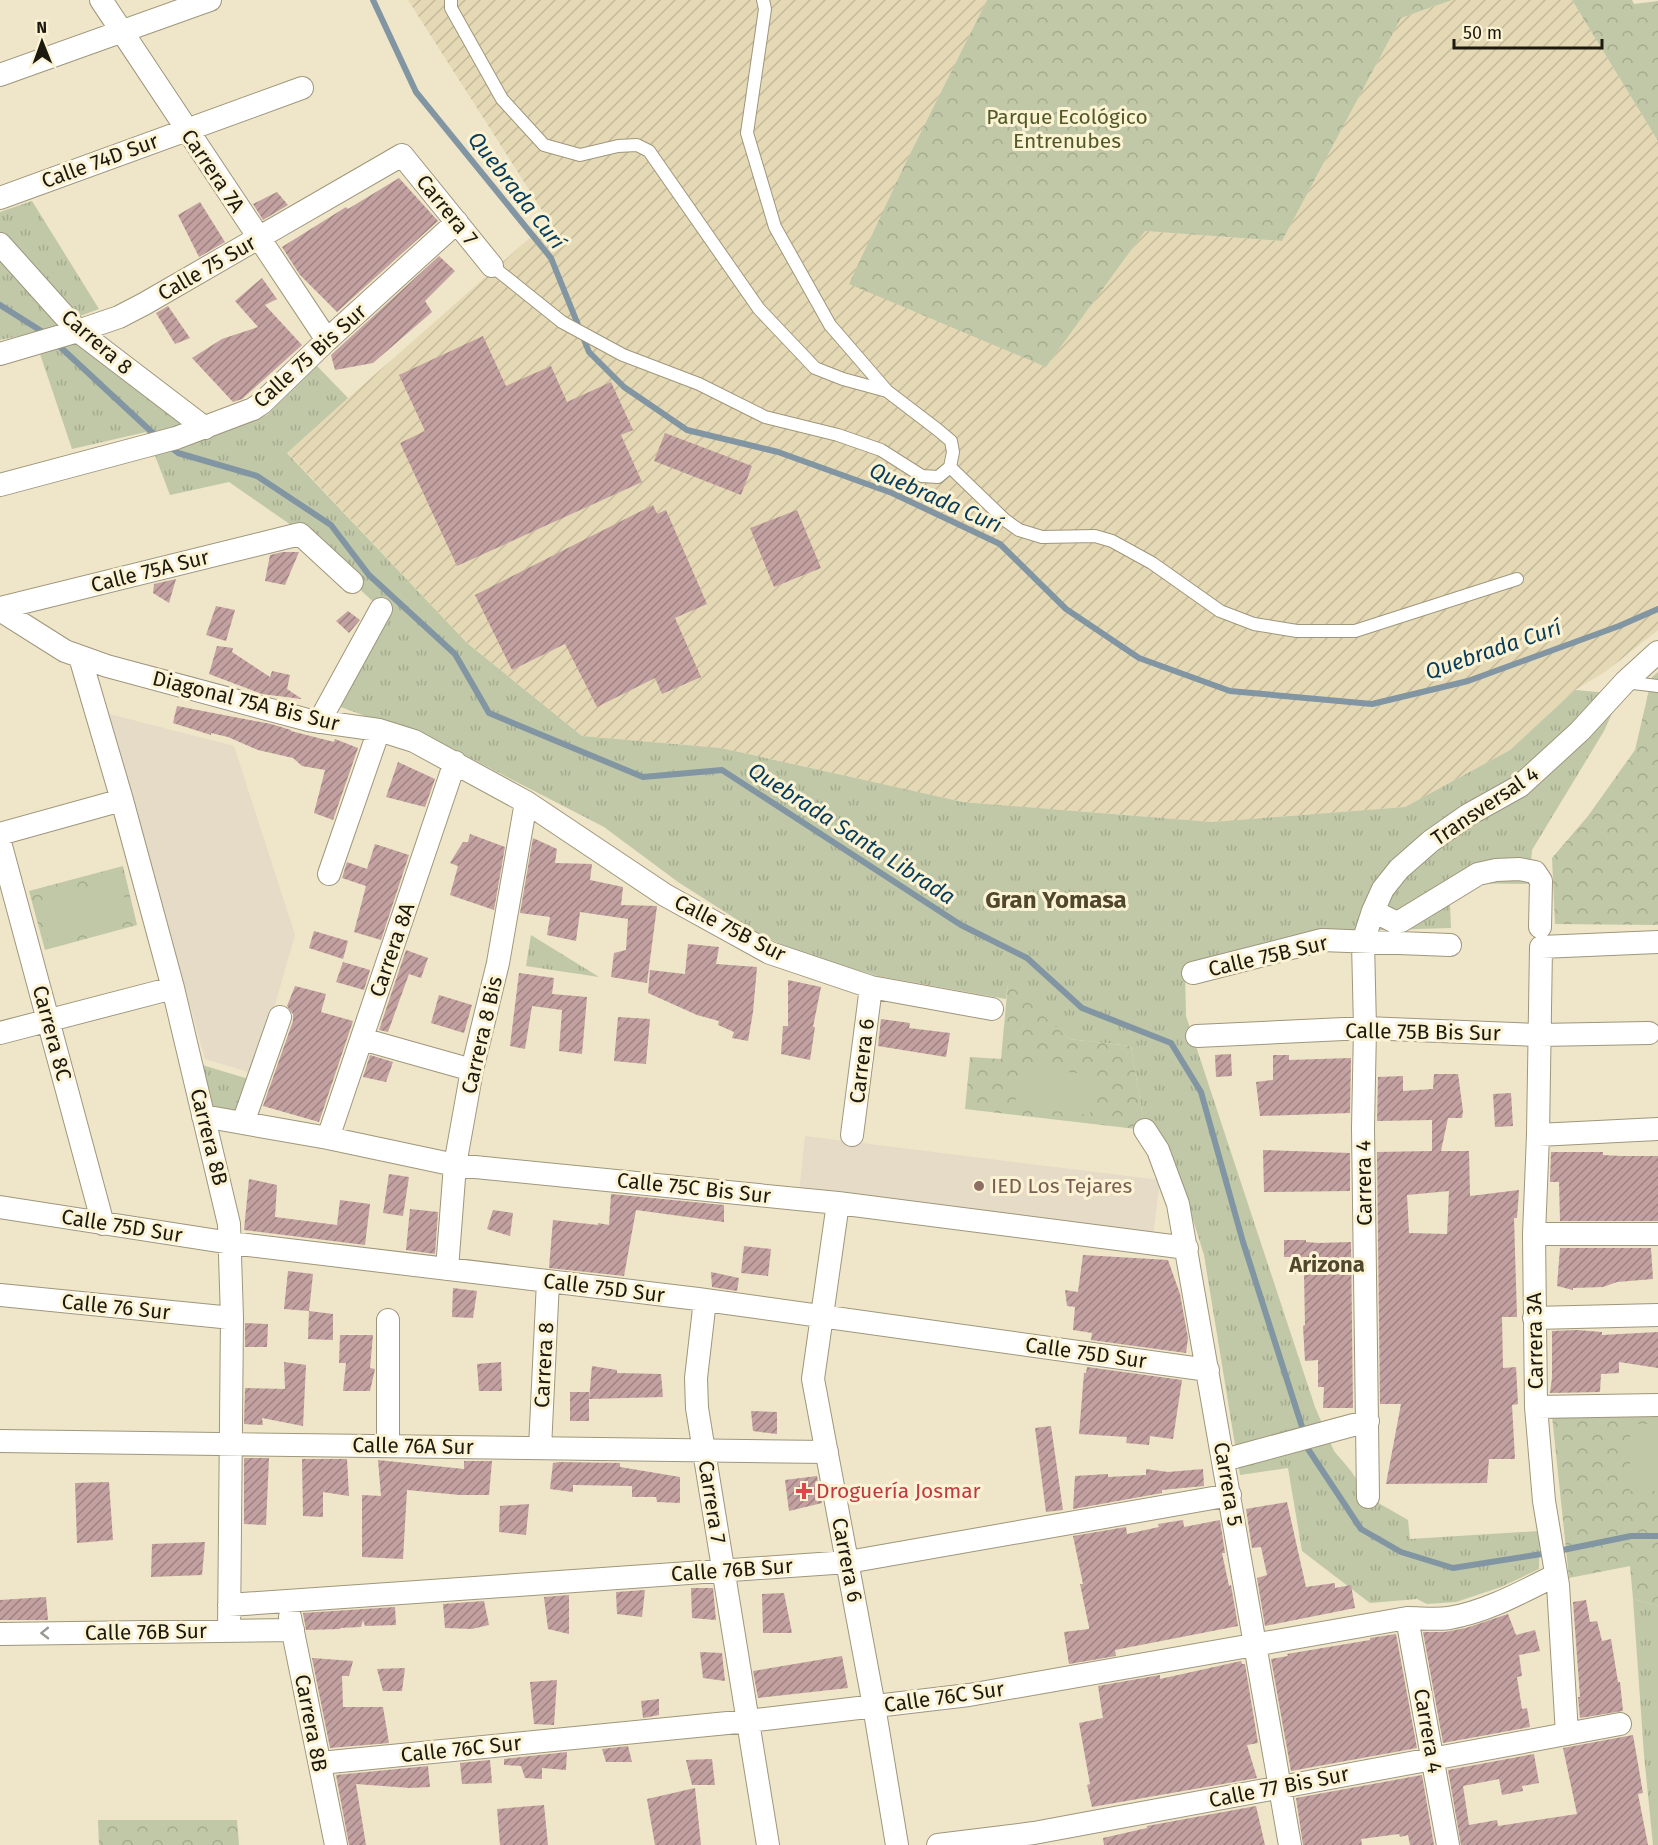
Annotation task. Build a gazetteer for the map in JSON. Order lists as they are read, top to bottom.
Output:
{
  "streets": {
    "street": [
      "Calle 74D Sur",
      "Carrera 7A",
      "Carrera 7",
      "Calle 75 Sur",
      "Carrera 8",
      "Calle 75 Bis Sur",
      "Calle 75A Sur",
      "Diagonal 75A Bis Sur",
      "Transversal 4",
      "Calle 75B Sur",
      "Carrera 8A",
      "Calle 75B Bis Sur",
      "Carrera 8C",
      "Carrera 8 Bis",
      "Carrera 6",
      "Carrera 8B",
      "Carrera 4",
      "Calle 75C Bis Sur",
      "Calle 75D Sur",
      "Calle 76 Sur",
      "Carrera 3A",
      "Calle 76A Sur",
      "Carrera 5",
      "Calle 76B Sur",
      "Calle 76C Sur",
      "Calle 77 Bis Sur"
    ]
  },
  "crossings": [
    ["Calle 74D Sur", "Carrera 7A"],
    ["Carrera 7A", "Calle 75 Sur"],
    ["Carrera 7A", "Calle 75 Bis Sur"],
    ["Carrera 7", "Calle 75 Sur"],
    ["Carrera 7", "Calle 75 Bis Sur"],
    ["Carrera 7", "Calle 75D Sur"],
    ["Carrera 7", "Calle 76A Sur"],
    ["Carrera 7", "Calle 76B Sur"],
    ["Carrera 7", "Calle 76C Sur"],
    ["Calle 75 Sur", "Carrera 8"],
    ["Carrera 8", "Calle 75 Bis Sur"],
    ["Carrera 8", "Calle 75D Sur"],
    ["Carrera 8", "Calle 76A Sur"],
    ["Calle 75A Sur", "Diagonal 75A Bis Sur"],
    ["Diagonal 75A Bis Sur", "Calle 75B Sur"],
    ["Diagonal 75A Bis Sur", "Carrera 8A"],
    ["Diagonal 75A Bis Sur", "Carrera 8 Bis"],
    ["Diagonal 75A Bis Sur", "Carrera 8B"],
    ["Transversal 4", "Calle 75B Sur"],
    ["Transversal 4", "Carrera 4"],
    ["Transversal 4", "Carrera 3A"],
    ["Calle 75B Sur", "Carrera 8 Bis"],
    ["Calle 75B Sur", "Carrera 6"],
    ["Calle 75B Sur", "Carrera 4"],
    ["Carrera 8A", "Calle 75C Bis Sur"],
    ["Calle 75B Bis Sur", "Carrera 4"],
    ["Calle 75B Bis Sur", "Carrera 3A"],
    ["Carrera 8C", "Calle 75D Sur"],
    ["Carrera 8 Bis", "Calle 75C Bis Sur"],
    ["Carrera 8 Bis", "Calle 75D Sur"],
    ["Carrera 6", "Calle 75C Bis Sur"],
    ["Carrera 6", "Calle 75D Sur"],
    ["Carrera 6", "Calle 76A Sur"],
    ["Carrera 6", "Calle 76B Sur"],
    ["Carrera 6", "Calle 76C Sur"],
    ["Carrera 8B", "Calle 75C Bis Sur"],
    ["Carrera 8B", "Calle 75D Sur"],
    ["Carrera 8B", "Calle 76 Sur"],
    ["Carrera 8B", "Calle 76A Sur"],
    ["Carrera 8B", "Calle 76B Sur"],
    ["Carrera 8B", "Calle 76C Sur"],
    ["Carrera 4", "Calle 76C Sur"],
    ["Carrera 4", "Calle 77 Bis Sur"],
    ["Calle 75C Bis Sur", "Carrera 5"],
    ["Calle 75D Sur", "Carrera 5"],
    ["Carrera 3A", "Calle 76C Sur"],
    ["Carrera 3A", "Calle 77 Bis Sur"],
    ["Carrera 5", "Calle 76B Sur"],
    ["Carrera 5", "Calle 76C Sur"],
    ["Carrera 5", "Calle 77 Bis Sur"]
  ],
  "districts": ["Gran Yomasa", "Arizona"],
  "water": ["Quebrada Curí", "Quebrada Santa Librada"],
  "parks": ["Parque Ecológico Entrenubes"],
  "places": {
    "other": ["IED Los Tejares"],
    "health": ["Droguería Josmar"]
  },
  "scale_bar": "50 m",
  "north": "top"
}
